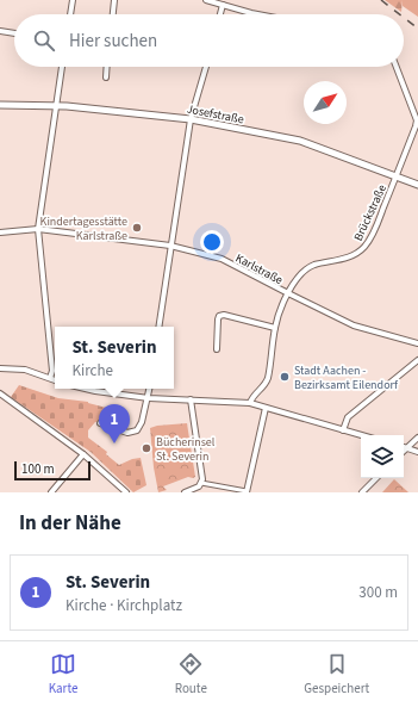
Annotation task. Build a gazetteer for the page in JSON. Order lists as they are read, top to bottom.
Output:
{
  "streets": {
    "street": ["Josefstraße", "Brückstraße", "Karlstraße"]
  },
  "crossings": [
    ["Josefstraße", "Brückstraße"],
    ["Brückstraße", "Karlstraße"]
  ],
  "places": ["Kindertagesstätte Karlstraße", "Stadt Aachen - Bezirksamt Eilendorf", "Bücherinsel St. Severin"],
  "scale_bar": "100 m",
  "north": "top right",
  "page": {
    "search": "Hier suchen",
    "popup": ["St. Severin", "Kirche"],
    "pins": "1",
    "scale": "100 m",
    "heading": "In der Nähe",
    "list": [
      {
        "mark": "1",
        "name": "St. Severin",
        "note": "Kirche · Kirchplatz",
        "value": "300 m"
      }
    ],
    "nav": ["Karte", "Route", "Gespeichert"]
  }
}
